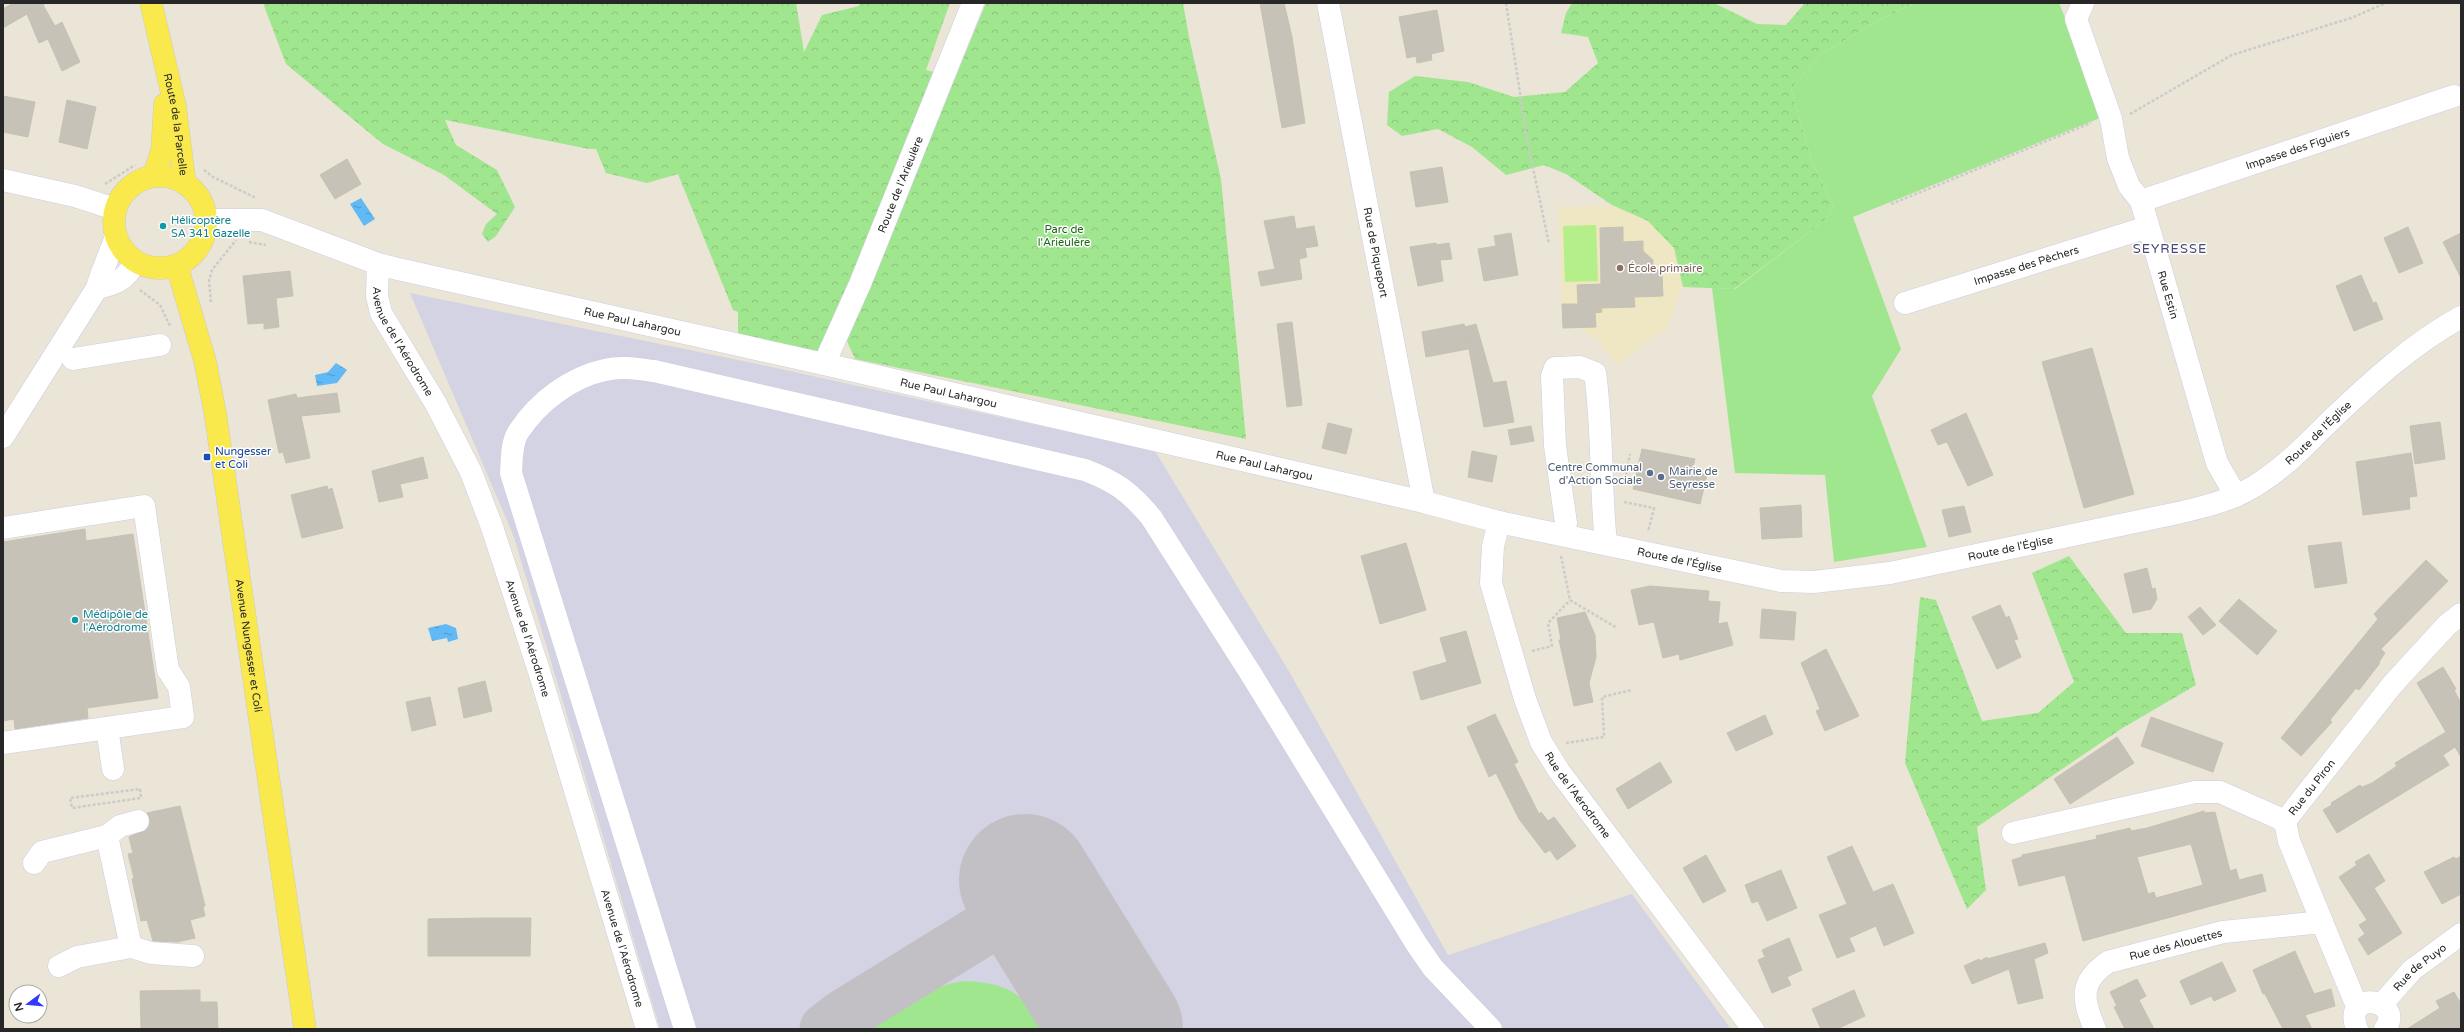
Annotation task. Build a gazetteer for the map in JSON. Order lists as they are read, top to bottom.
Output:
{
  "streets": {
    "main road": ["Route de la Parcelle", "Avenue Nungesser et Coli"],
    "street": [
      "Impasse des Figuiers",
      "Route de l'Arieulère",
      "Rue de Piqueport",
      "Impasse des Pêchers",
      "Rue Estin",
      "Rue Paul Lahargou",
      "Avenue de l'Aérodrome",
      "Route de l'Église",
      "Rue du Piron",
      "Rue de l'Aérodrome",
      "Rue des Alouettes",
      "Rue de Puyo"
    ]
  },
  "crossings": [
    ["Route de la Parcelle", "Rue Paul Lahargou"],
    ["Route de la Parcelle", "Avenue Nungesser et Coli"],
    ["Impasse des Figuiers", "Rue Estin"],
    ["Route de l'Arieulère", "Rue Paul Lahargou"],
    ["Rue de Piqueport", "Rue Paul Lahargou"],
    ["Impasse des Pêchers", "Rue Estin"],
    ["Rue Estin", "Route de l'Église"],
    ["Rue Paul Lahargou", "Avenue de l'Aérodrome"],
    ["Rue Paul Lahargou", "Route de l'Église"],
    ["Rue Paul Lahargou", "Avenue Nungesser et Coli"],
    ["Rue Paul Lahargou", "Rue de l'Aérodrome"],
    ["Route de l'Église", "Rue de l'Aérodrome"]
  ],
  "districts": ["SEYRESSE"],
  "parks": ["Parc de l'Arieulère"],
  "places": {
    "other": [
      "Hélicoptère SA 341 Gazelle",
      "École primaire",
      "Centre Communal d’Action Sociale",
      "Mairie de Seyresse",
      "Médipôle de l'Aérodrome"
    ],
    "transit": ["Nungesser et Coli"]
  },
  "north": "left"
}
